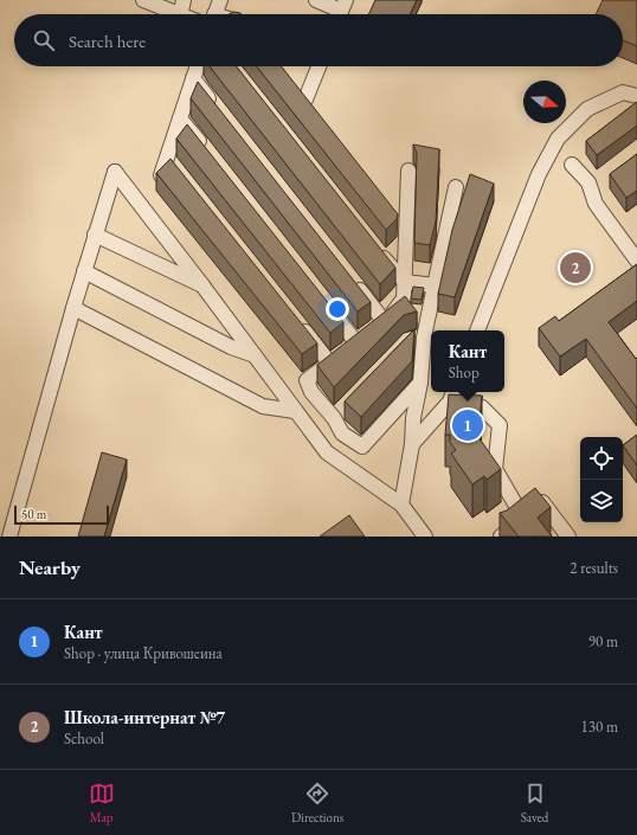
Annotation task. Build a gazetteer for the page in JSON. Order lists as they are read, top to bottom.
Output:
{
  "scale_bar": "50 m",
  "north": "right",
  "page": {
    "search": "Search here",
    "pins": ["2", "1"],
    "popup": ["Кант", "Shop"],
    "scale": "50 m",
    "heading": ["Nearby", "2 results"],
    "list": [
      {
        "mark": "1",
        "name": "Кант",
        "note": "Shop · улица Кривошеина",
        "value": "90 m"
      },
      {
        "mark": "2",
        "name": "Школа-интернат №7",
        "note": "School",
        "value": "130 m"
      }
    ],
    "nav": ["Map", "Directions", "Saved"]
  }
}
